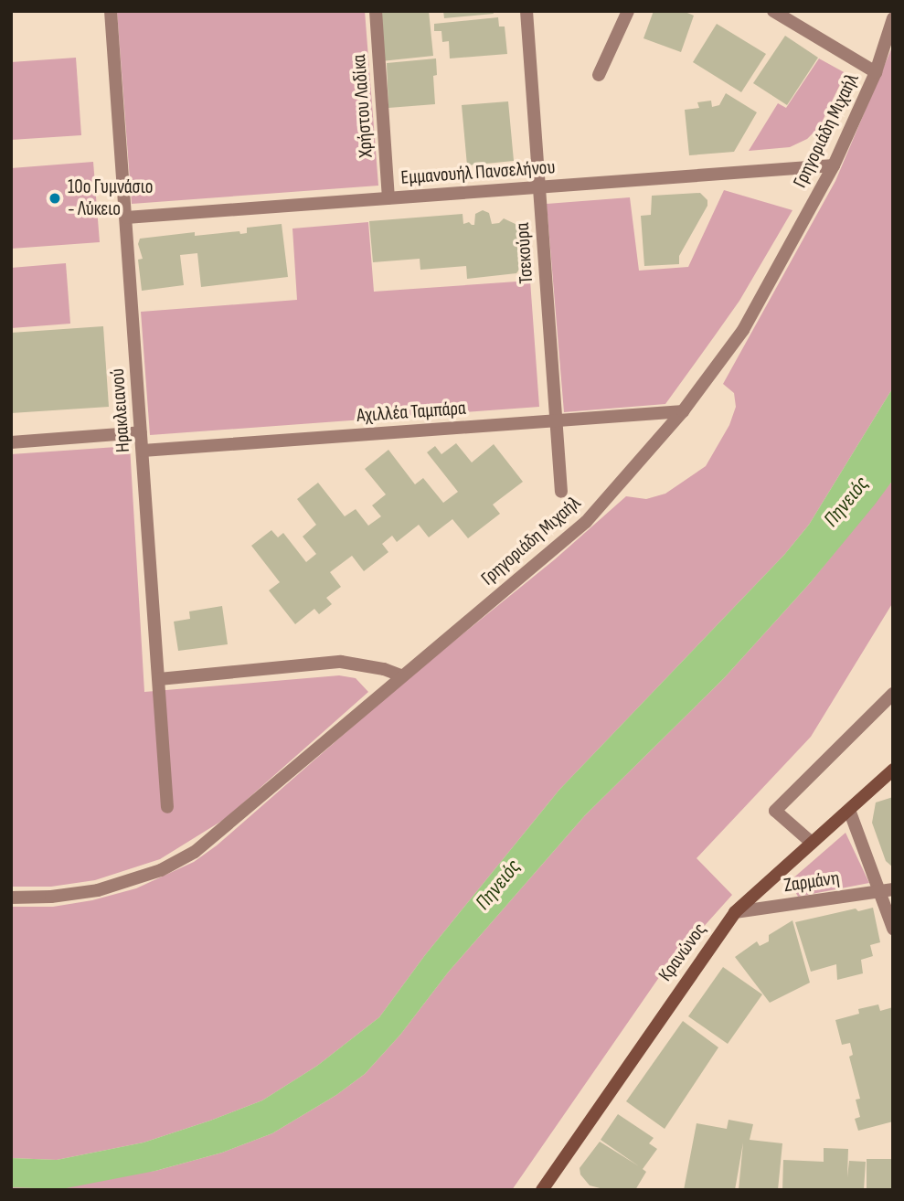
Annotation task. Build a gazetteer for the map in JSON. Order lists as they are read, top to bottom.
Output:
{
  "streets": {
    "street": [
      "Χρήστου Λαδίκα",
      "Γρηγοριάδη Μιχαήλ",
      "Εμμανουήλ Πανσελήνου",
      "Τσεκούρα",
      "Ηρακλειανού",
      "Αχιλλέα Ταμπάρα",
      "Ζαρμάνη",
      "Κρανώνος"
    ]
  },
  "crossings": [
    ["Χρήστου Λαδίκα", "Εμμανουήλ Πανσελήνου"],
    ["Γρηγοριάδη Μιχαήλ", "Εμμανουήλ Πανσελήνου"],
    ["Γρηγοριάδη Μιχαήλ", "Αχιλλέα Ταμπάρα"],
    ["Εμμανουήλ Πανσελήνου", "Τσεκούρα"],
    ["Εμμανουήλ Πανσελήνου", "Ηρακλειανού"],
    ["Τσεκούρα", "Αχιλλέα Ταμπάρα"],
    ["Ηρακλειανού", "Αχιλλέα Ταμπάρα"],
    ["Ζαρμάνη", "Κρανώνος"]
  ],
  "water": ["Πηνειός"],
  "places": ["10ο Γυμνάσιο - Λύκειο"]
}
